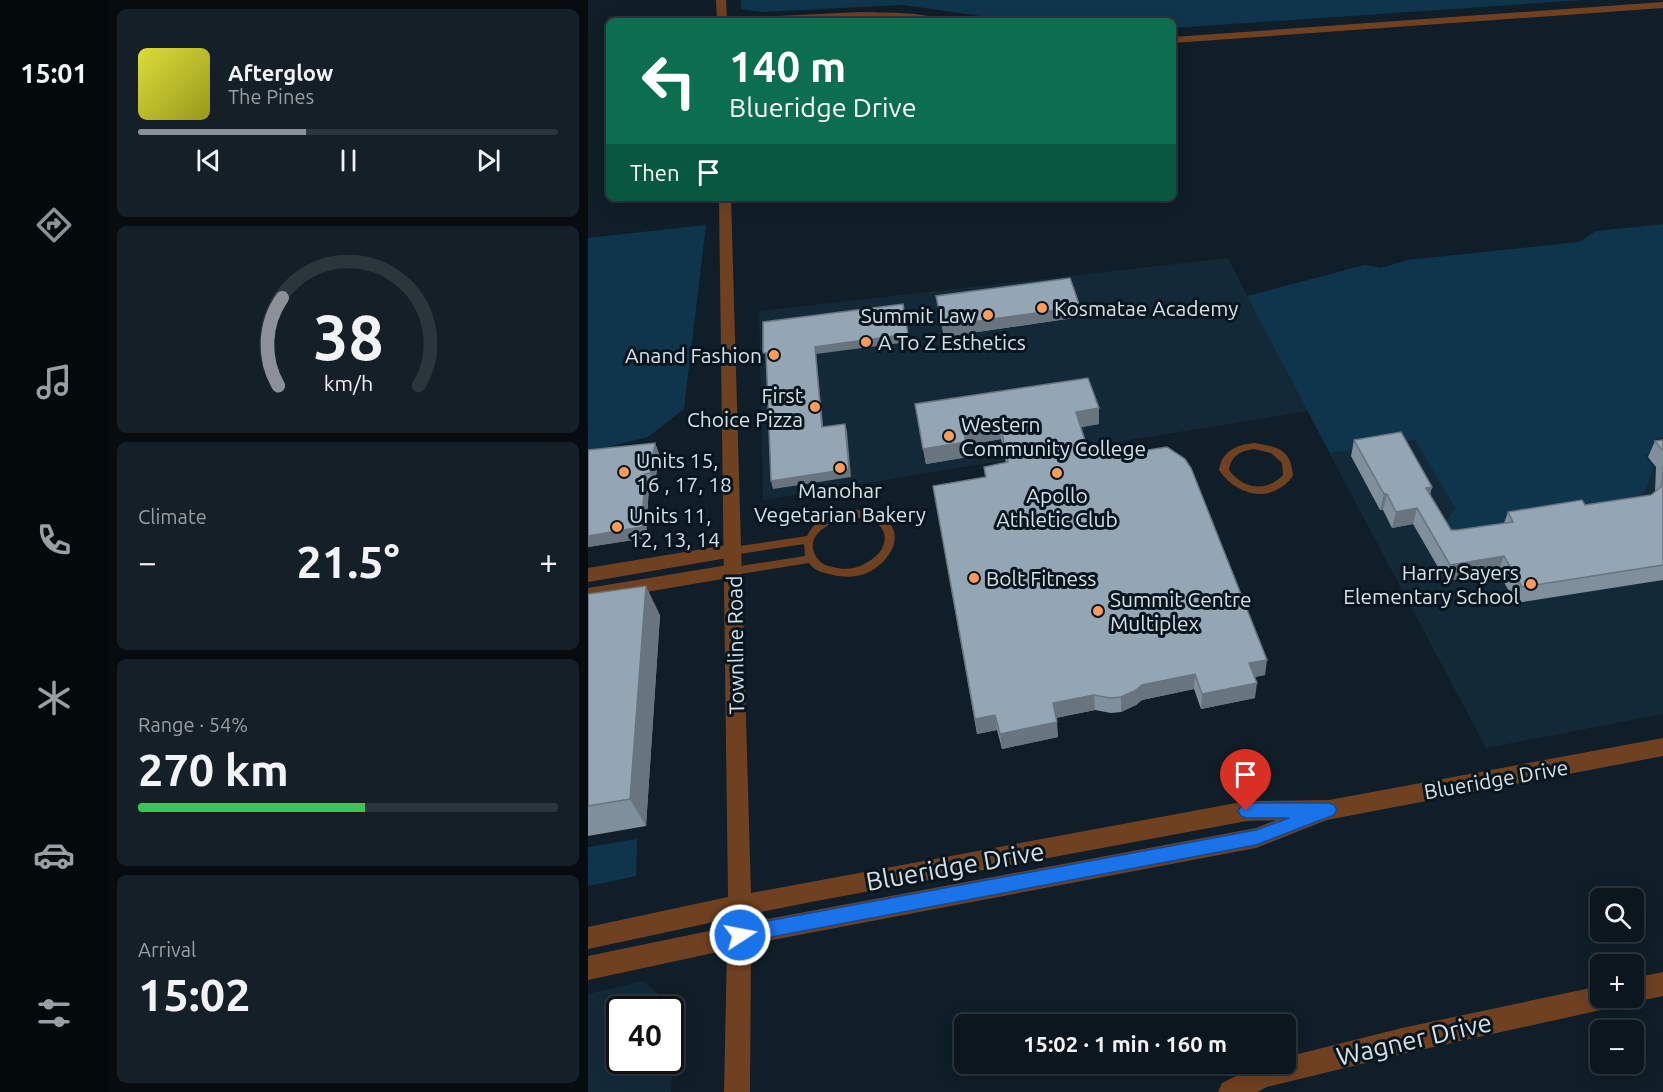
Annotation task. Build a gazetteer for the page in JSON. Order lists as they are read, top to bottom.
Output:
{
  "streets": {
    "street": ["Townline Road", "Blueridge Drive", "Wagner Drive"]
  },
  "crossings": [
    ["Townline Road", "Blueridge Drive"]
  ],
  "places": [
    "Kosmatae Academy",
    "Summit Law",
    "A To Z Esthetics",
    "Anand Fashion",
    "First Choice Pizza",
    "Western Community College",
    "Manohar Vegetarian Bakery",
    "Units 15, 16 , 17, 18",
    "Apollo Athletic Club",
    "Units 11, 12, 13, 14",
    "Bolt Fitness",
    "Harry Sayers Elementary School",
    "Summit Centre Multiplex"
  ],
  "page": {
    "tabs": "15:01",
    "turn": ["140 m", "Blueridge Drive"],
    "song": ["Afterglow", "The Pines"],
    "then": "Then",
    "tile": [
      "Climate",
      ["Range · 54%", "270 km"],
      ["Arrival", "15:02"]
    ],
    "heat": ["−", "21.5°", "+"],
    "map_buttons": ["+", "−"],
    "limit": "40",
    "trip": "15:02 · 1 min · 160 m",
    "gauge": ["38", "km/h"]
  }
}
